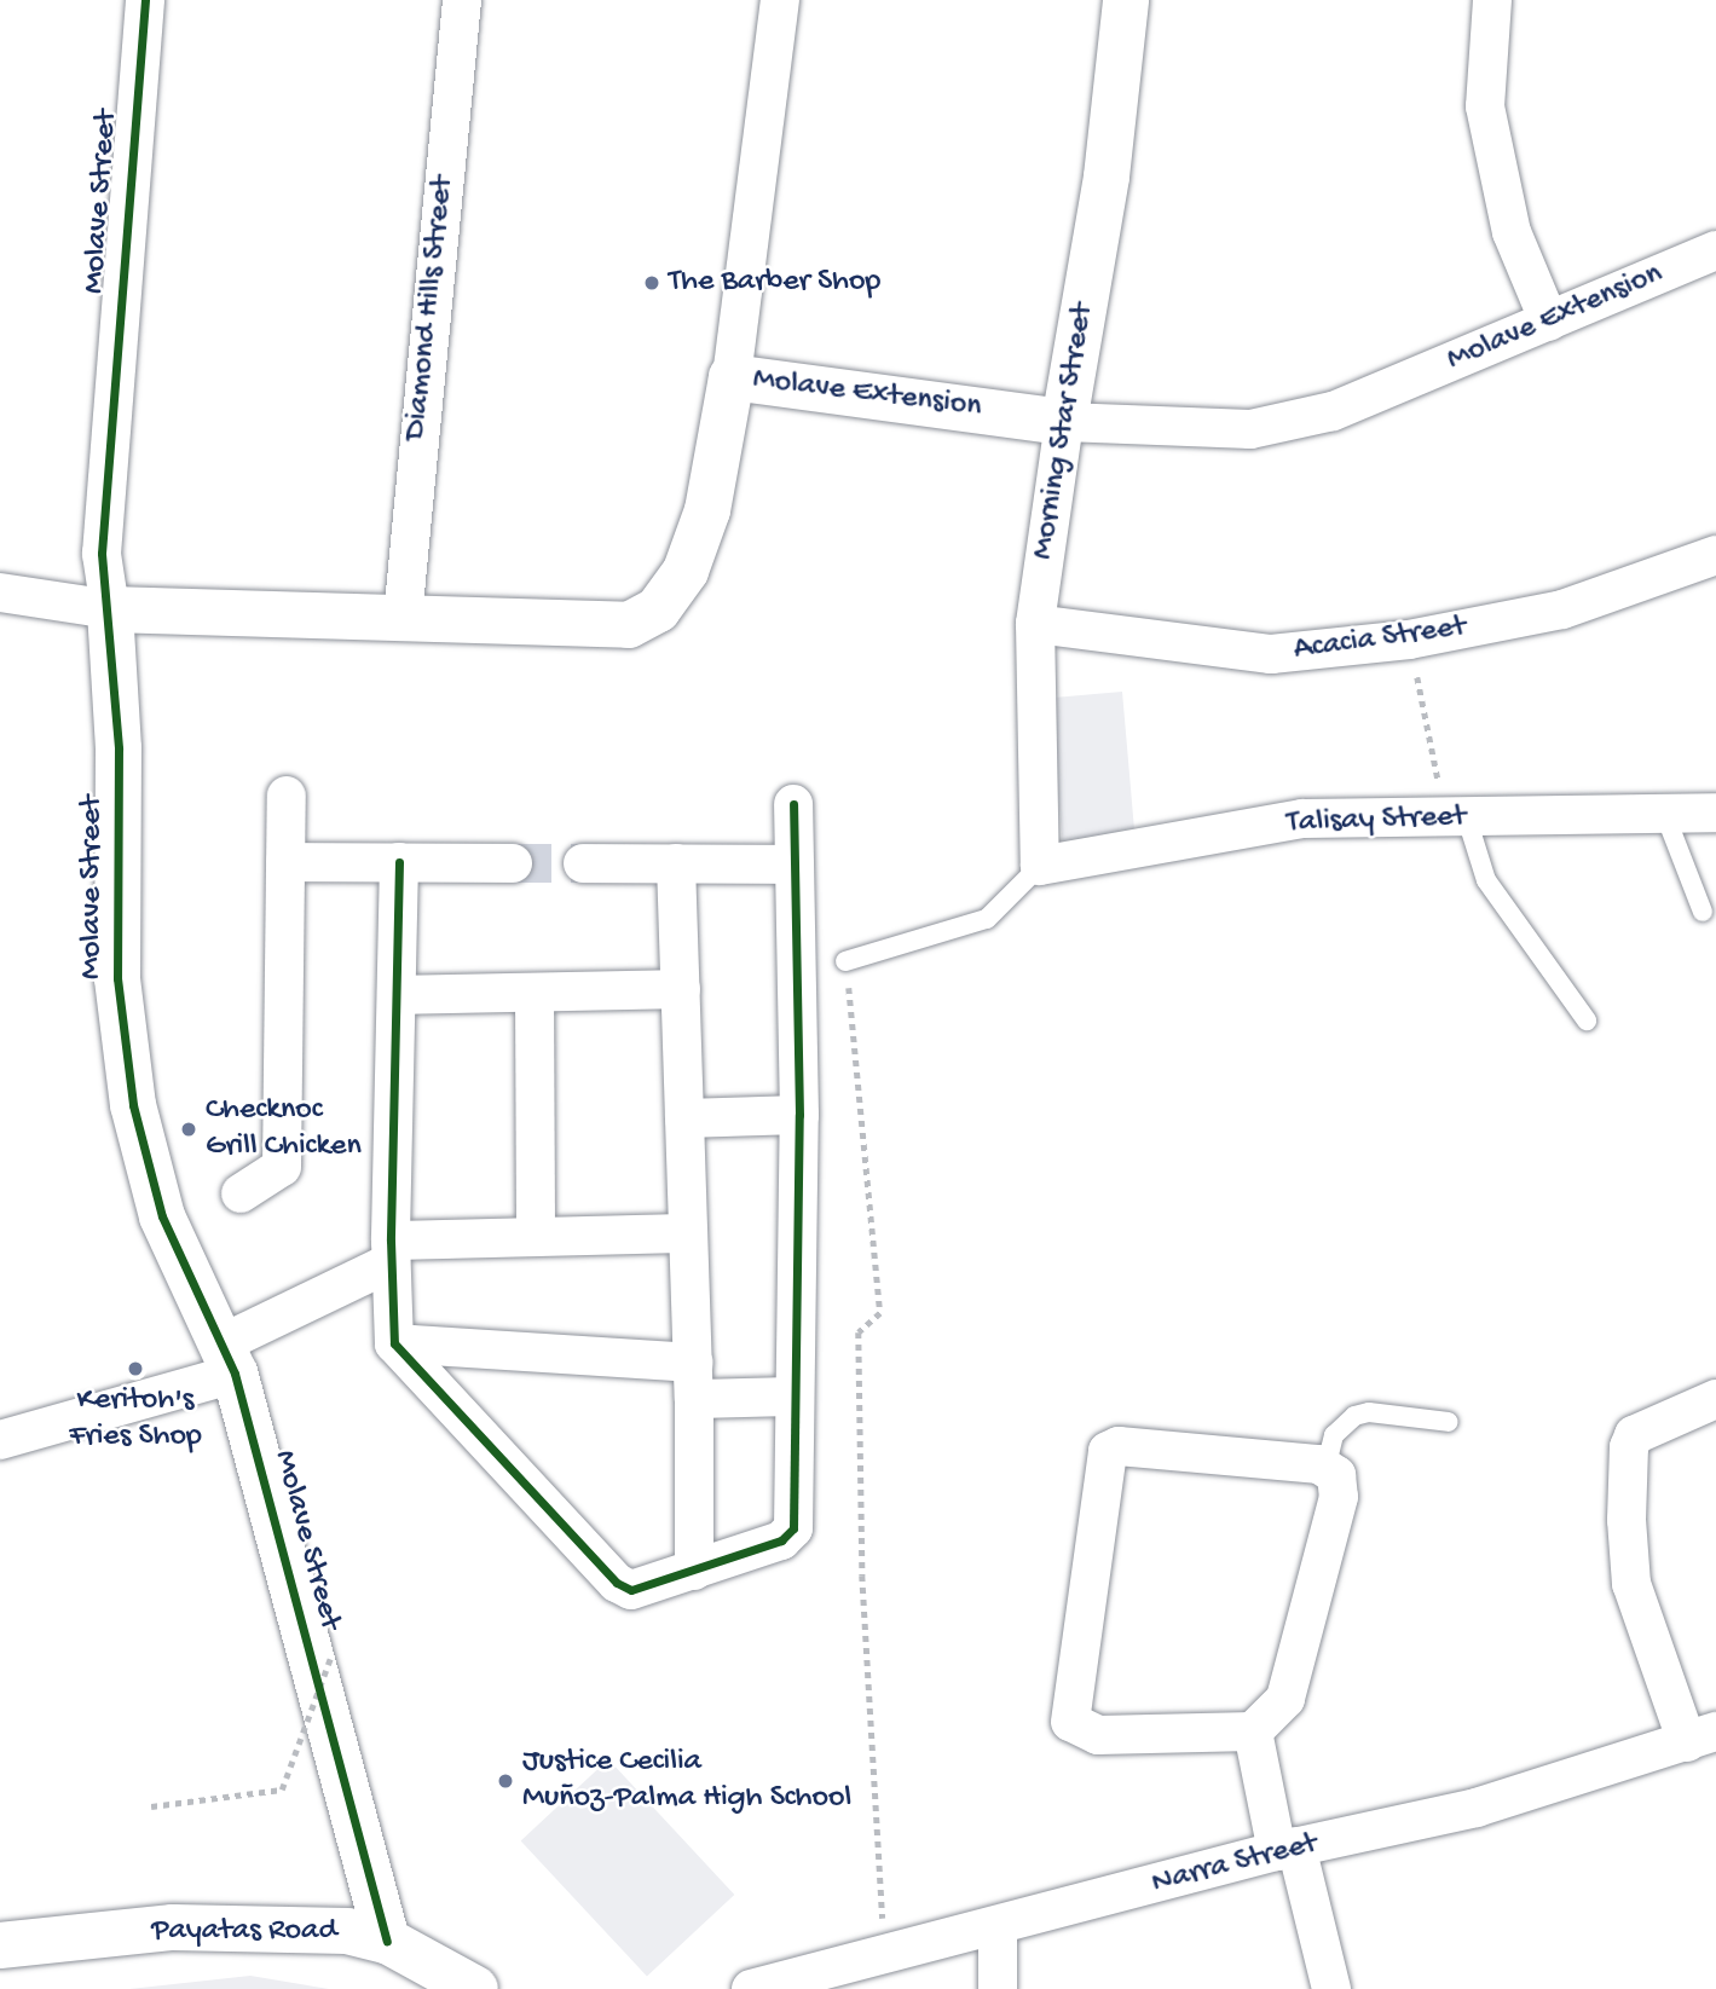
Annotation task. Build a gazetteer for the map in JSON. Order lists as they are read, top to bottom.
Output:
{
  "streets": {
    "street": [
      "Molave Street",
      "Diamond Hills Street",
      "Molave Extension",
      "Morning Star Street",
      "Acacia Street",
      "Talisay Street",
      "Narra Street",
      "Payatas Road"
    ]
  },
  "crossings": [
    ["Molave Street", "Molave Extension"],
    ["Molave Street", "Payatas Road"],
    ["Diamond Hills Street", "Molave Extension"],
    ["Molave Extension", "Morning Star Street"],
    ["Morning Star Street", "Acacia Street"],
    ["Morning Star Street", "Talisay Street"]
  ],
  "places": [
    "The Barber Shop",
    "Checknoc Grill Chicken",
    "Keritoh's Fries Shop",
    "Justice Cecilia Muñoz-Palma High School"
  ]
}
